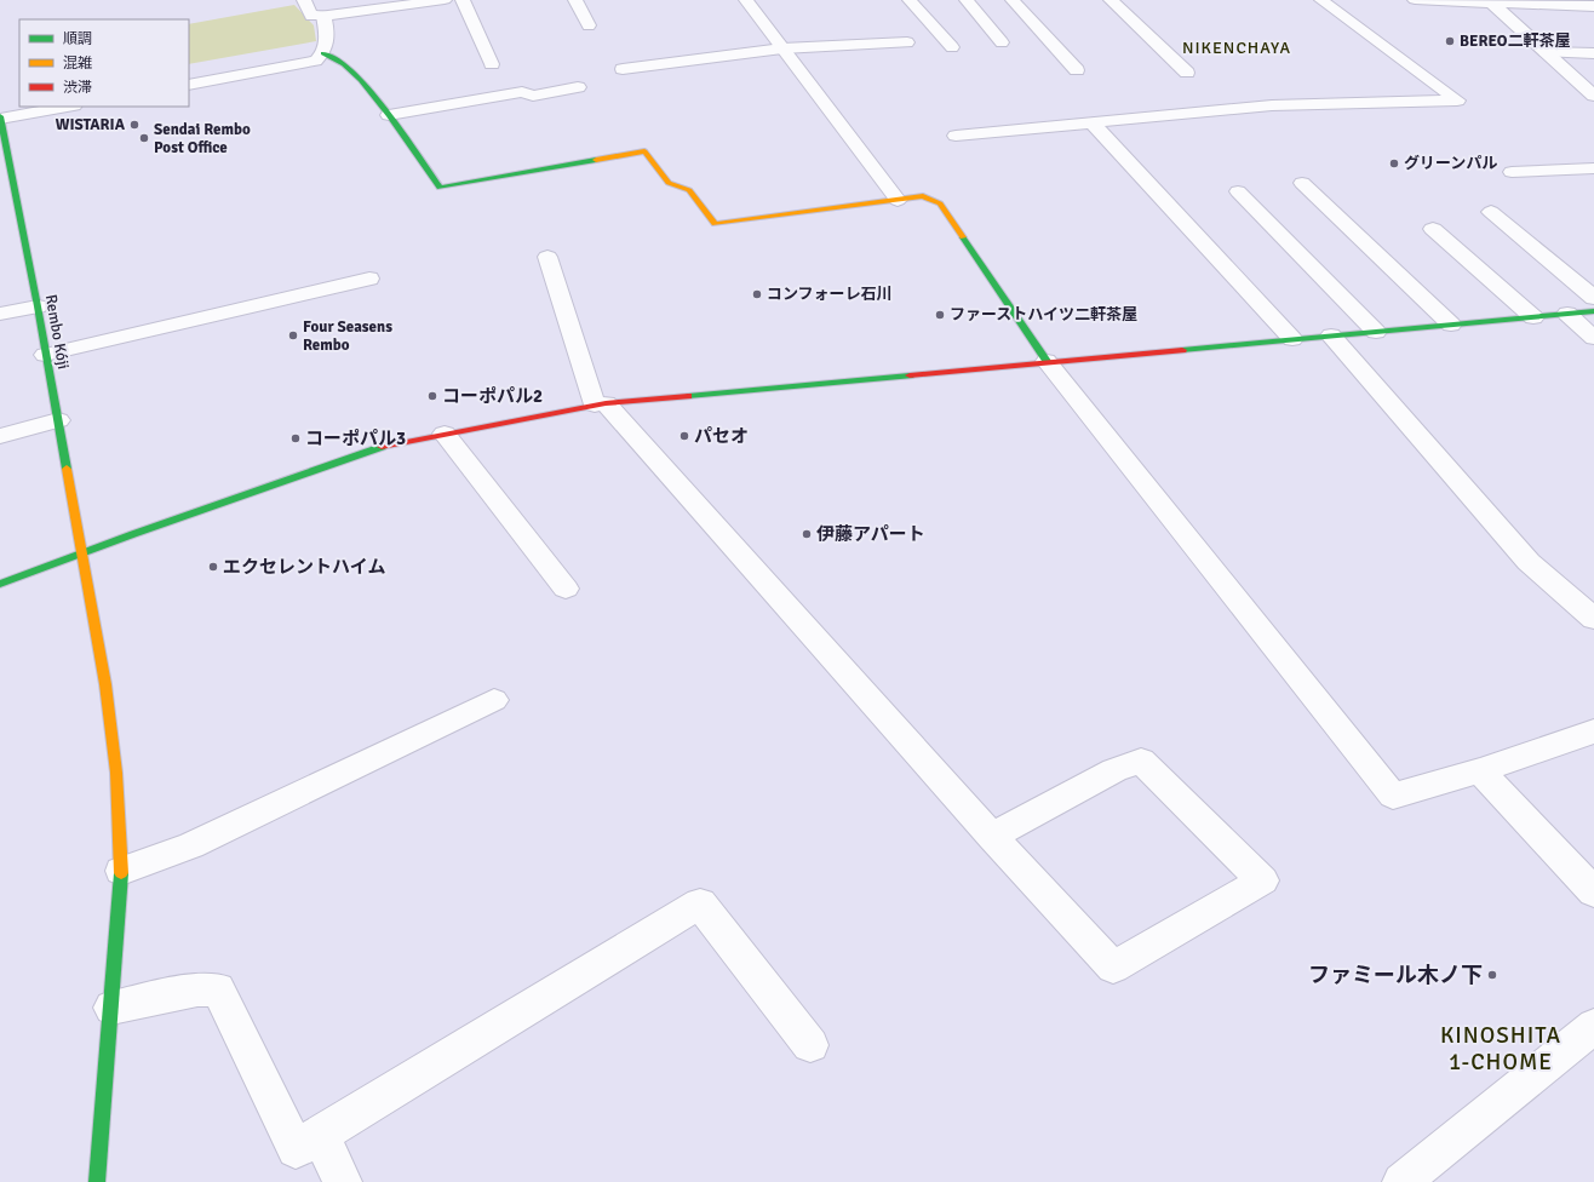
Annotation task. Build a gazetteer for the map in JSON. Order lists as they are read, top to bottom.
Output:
{
  "streets": {
    "street": ["Rembo Kóji"]
  },
  "districts": ["NIKENCHAYA", "KINOSHITA 1-CHOME"],
  "places": [
    "BEREO二軒茶屋",
    "WISTARIA",
    "Sendai Rembo Post Office",
    "グリーンパル",
    "コンフォーレ石川",
    "ファーストハイツ二軒茶屋",
    "Four Seasens Rembo",
    "コーポパル2",
    "パセオ",
    "コーポパル3",
    "伊藤アパート",
    "エクセレントハイム",
    "ファミール木ノ下"
  ],
  "legend": ["順調", "混雑", "渋滞"]
}
